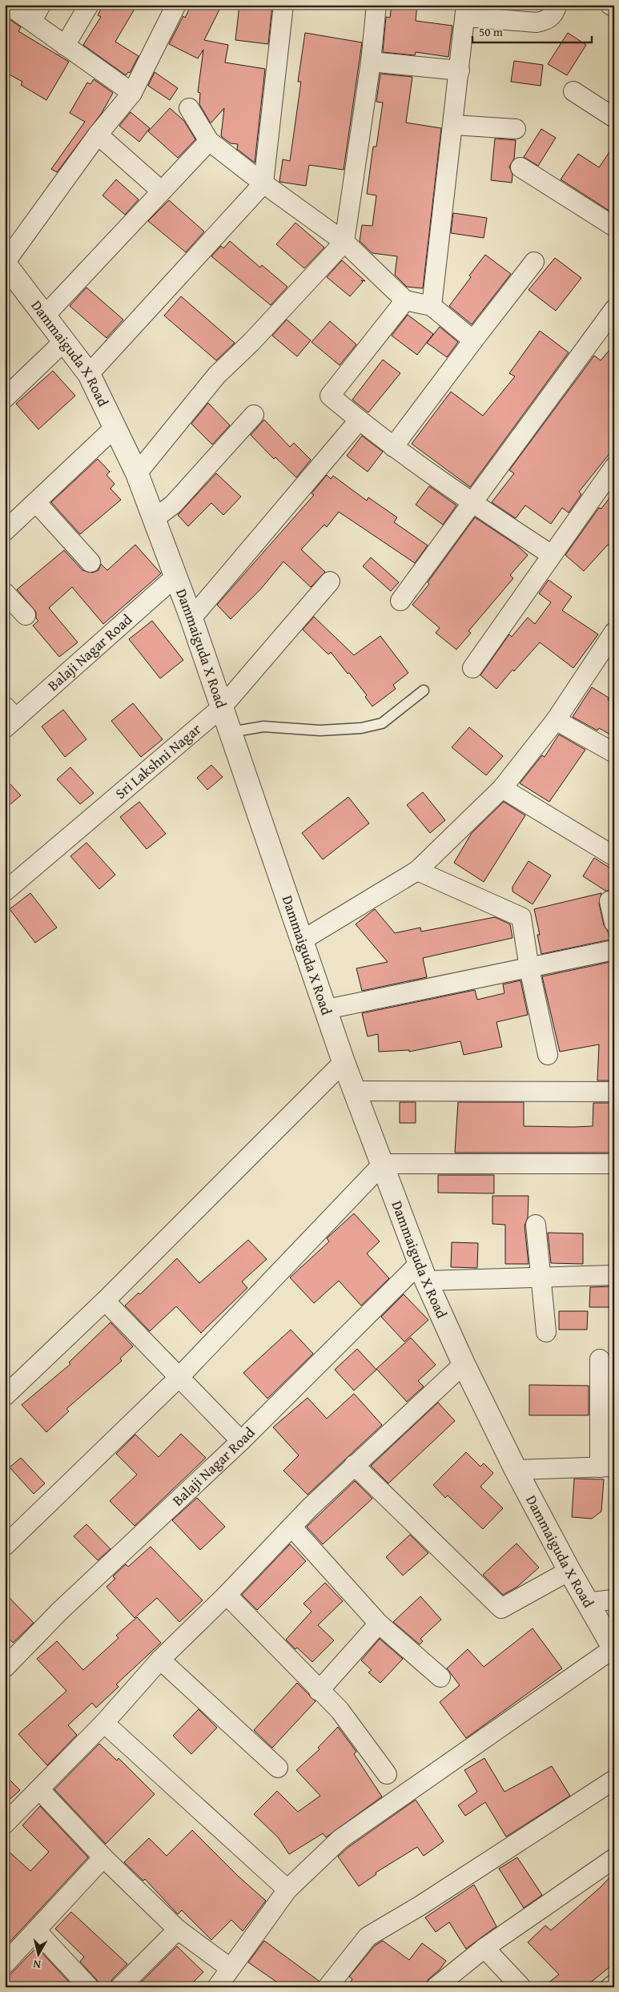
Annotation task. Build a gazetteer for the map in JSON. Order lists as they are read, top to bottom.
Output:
{
  "streets": {
    "street": ["Dammaiguda X Road", "Balaji Nagar Road", "Sri Lakshni Nagar"]
  },
  "crossings": [
    ["Dammaiguda X Road", "Balaji Nagar Road"],
    ["Dammaiguda X Road", "Sri Lakshni Nagar"]
  ],
  "scale_bar": "50 m",
  "north": "bottom"
}
